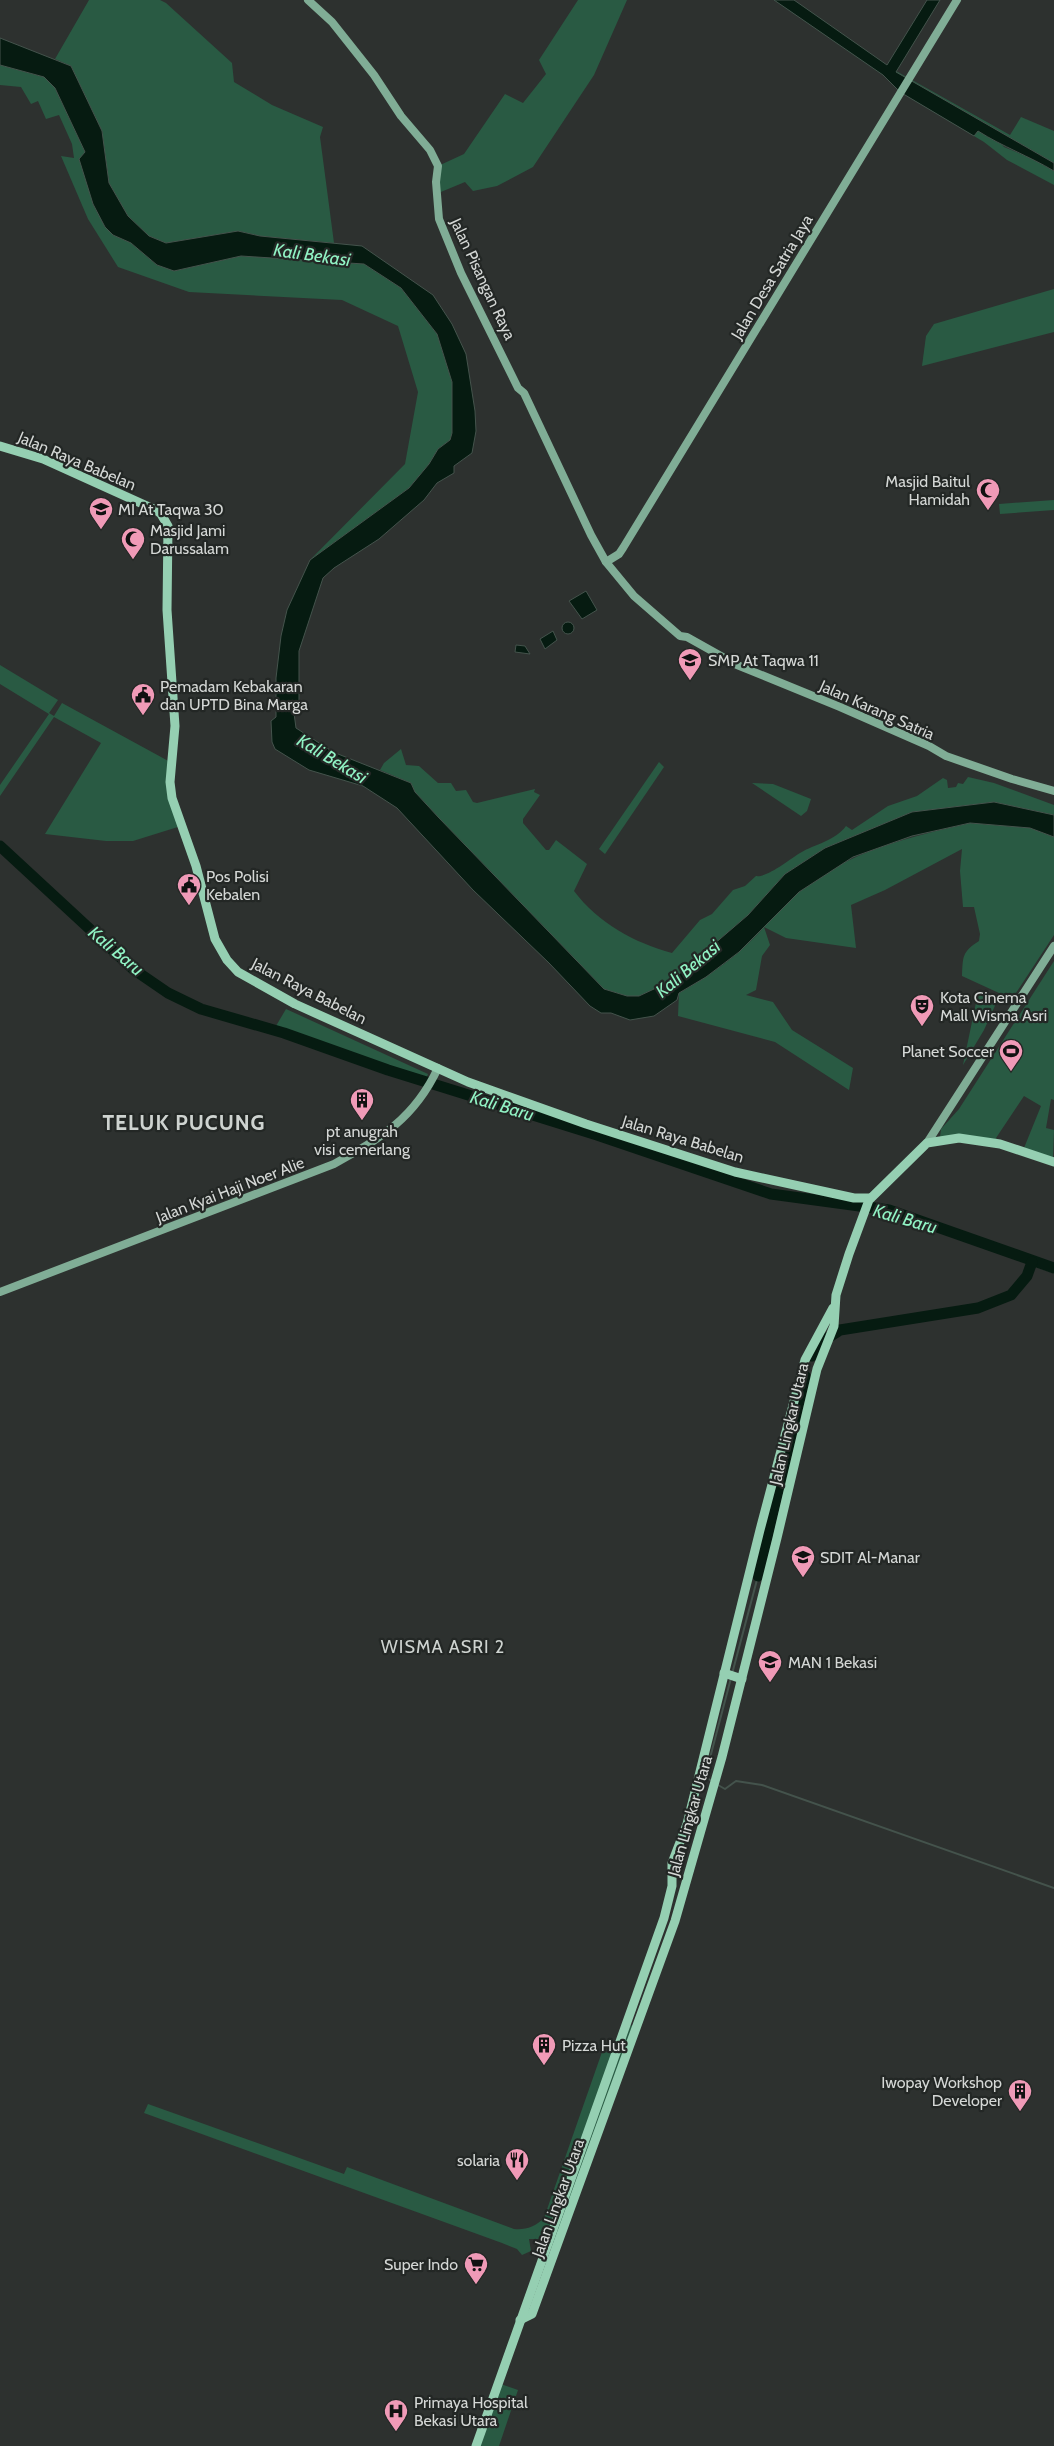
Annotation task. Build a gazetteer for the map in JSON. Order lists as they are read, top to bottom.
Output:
{
  "streets": {
    "main road": ["Jalan Raya Babelan", "Jalan Lingkar Utara"],
    "street": [
      "Jalan Desa Satria Jaya",
      "Jalan Pisangan Raya",
      "Jalan Karang Satria",
      "Jalan Kyai Haji Noer Alie"
    ]
  },
  "crossings": [
    ["Jalan Desa Satria Jaya", "Jalan Pisangan Raya"],
    ["Jalan Desa Satria Jaya", "Jalan Karang Satria"],
    ["Jalan Pisangan Raya", "Jalan Karang Satria"],
    ["Jalan Raya Babelan", "Jalan Kyai Haji Noer Alie"],
    ["Jalan Raya Babelan", "Jalan Lingkar Utara"]
  ],
  "districts": ["TELUK PUCUNG", "WISMA ASRI 2"],
  "water": ["Kali Bekasi", "Kali Baru"],
  "places": {
    "mosque": ["Masjid Baitul Hamidah", "Masjid Jami Darussalam"],
    "school or university": [
      "MI At Taqwa 30",
      "SMP At Taqwa 11",
      "SDIT Al-Manar",
      "MAN 1 Bekasi"
    ],
    "public building": ["Pemadam Kebakaran dan UPTD Bina Marga", "Pos Polisi Kebalen"],
    "theatre": ["Kota Cinema Mall Wisma Asri"],
    "sports": ["Planet Soccer"],
    "building": ["pt anugrah visi cemerlang", "Pizza Hut", "Iwopay Workshop Developer"],
    "restaurant": ["solaria"],
    "supermarket": ["Super Indo"],
    "hospital": ["Primaya Hospital Bekasi Utara"]
  }
}
